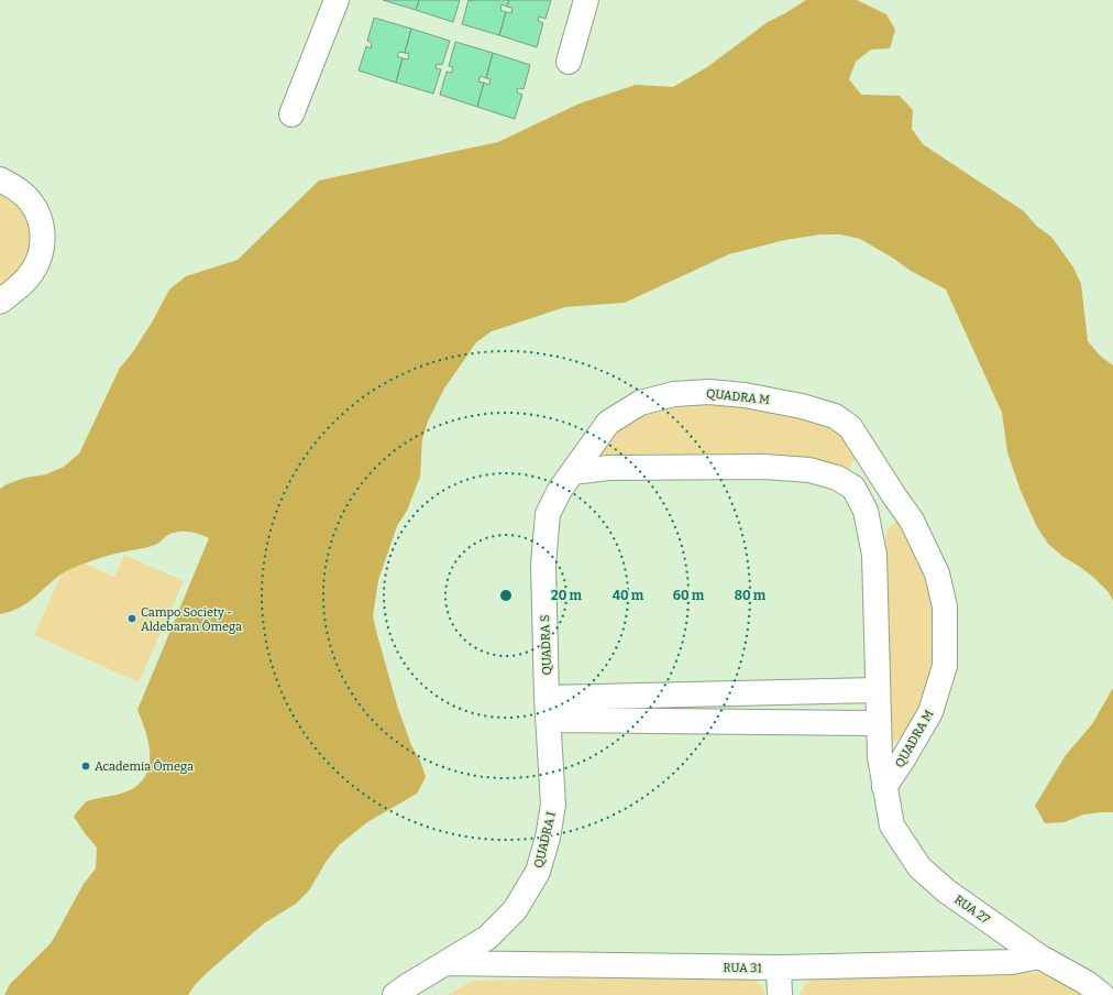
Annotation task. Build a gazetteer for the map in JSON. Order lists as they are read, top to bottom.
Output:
{
  "streets": {
    "street": [
      "QUADRA M",
      "QUADRA S",
      "QUADRA I",
      "RUA 27",
      "RUA 31"
    ]
  },
  "crossings": [
    ["QUADRA M", "QUADRA S"],
    ["QUADRA M", "RUA 27"],
    ["QUADRA S", "QUADRA I"],
    ["QUADRA I", "RUA 31"],
    ["RUA 27", "RUA 31"]
  ],
  "places": ["Campo Society - Aldebaran Ômega", "Academia Ômega"],
  "rings": [
    "20 m",
    "40 m",
    "60 m",
    "80 m"
  ]
}
